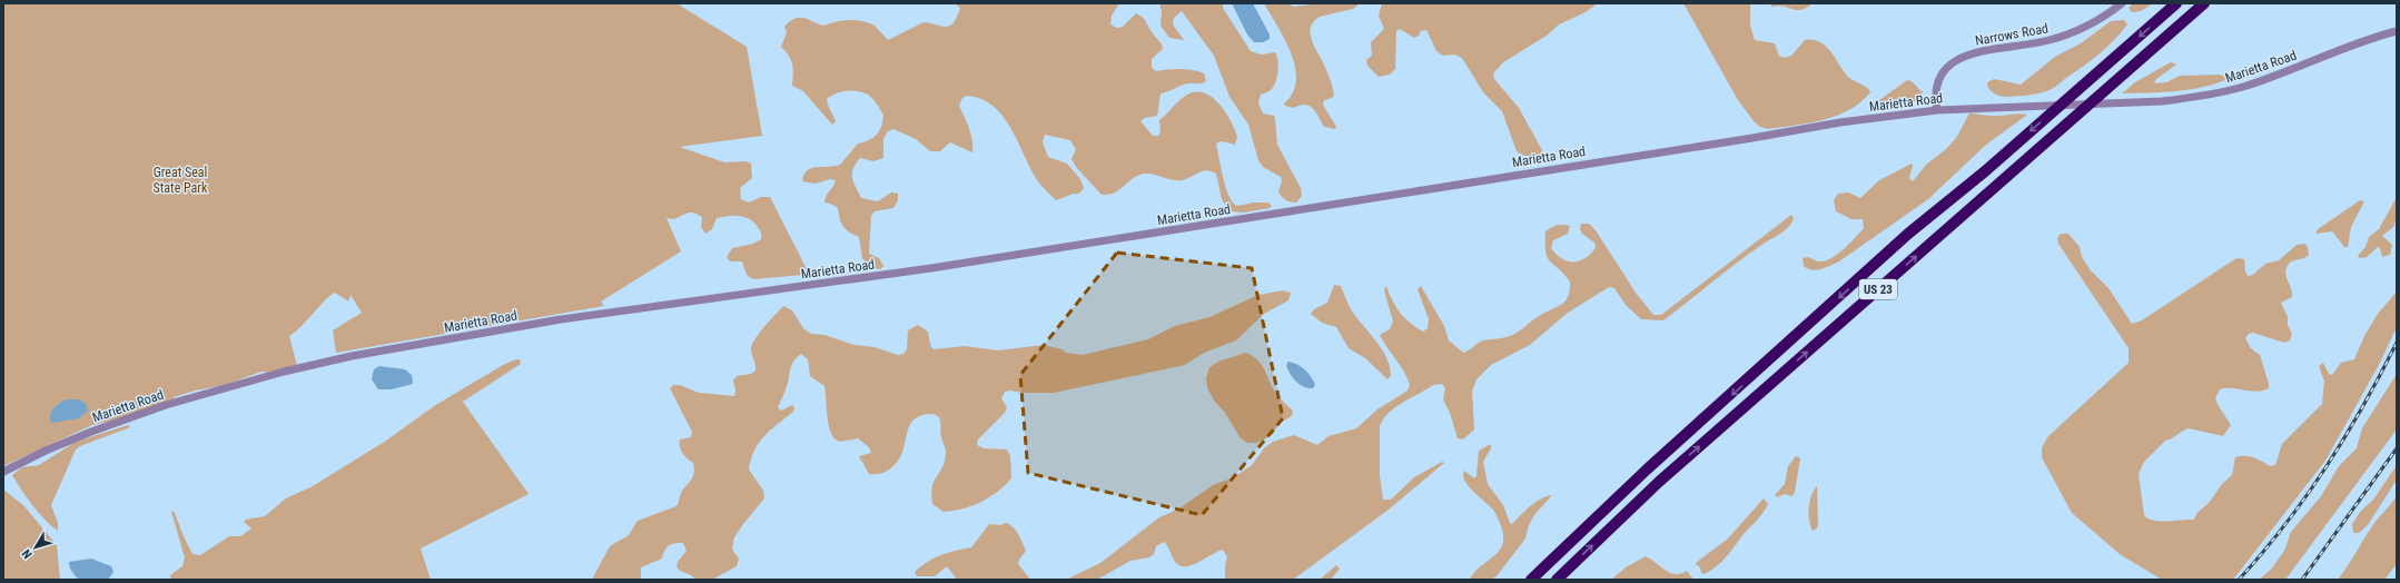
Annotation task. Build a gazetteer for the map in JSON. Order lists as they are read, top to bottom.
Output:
{
  "streets": {
    "highway": ["US 23"],
    "street": ["Narrows Road", "Marietta Road"]
  },
  "crossings": [
    ["Narrows Road", "Marietta Road"]
  ],
  "parks": ["Great Seal State Park"],
  "north": "bottom left"
}
